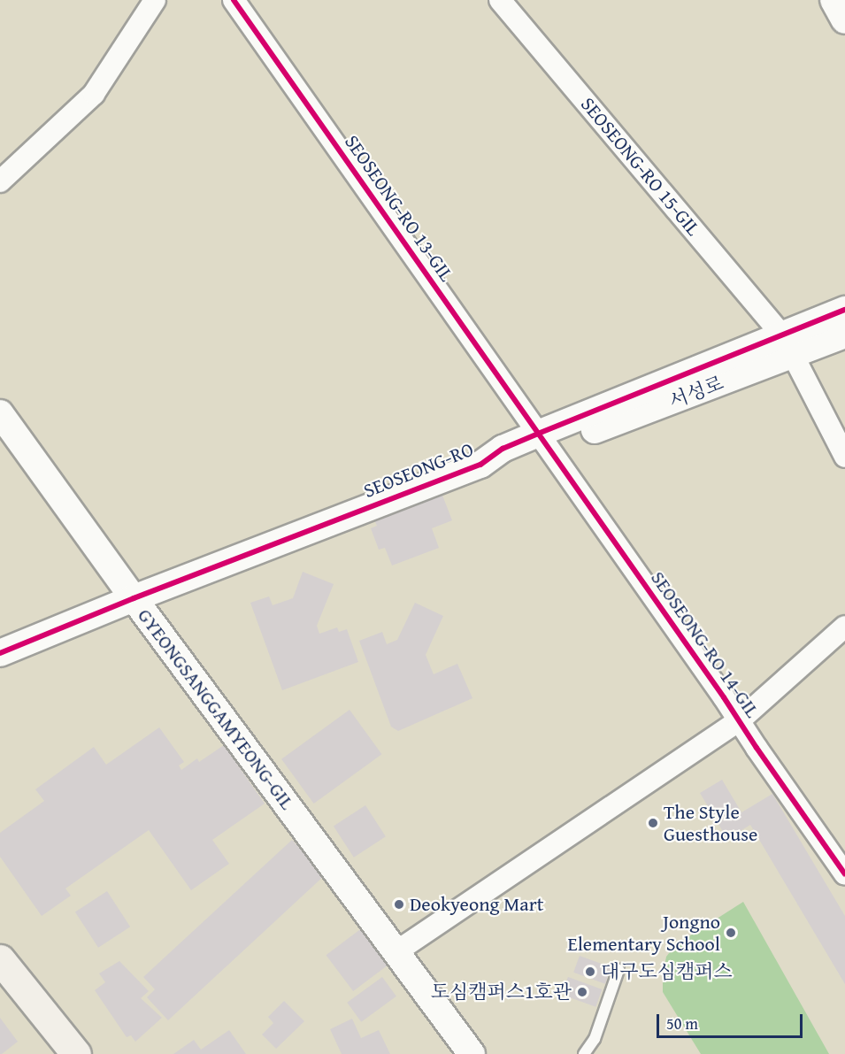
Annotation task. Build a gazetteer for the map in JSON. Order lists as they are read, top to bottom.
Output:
{
  "streets": {
    "street": [
      "SEOSEONG-RO 15-GIL",
      "SEOSEONG-RO 13-GIL",
      "SEOSEONG-RO",
      "SEOSEONG-RO 14-GIL",
      "GYEONGSANGGAMYEONG-GIL"
    ],
    "cycle path": ["서성로"]
  },
  "crossings": [
    ["SEOSEONG-RO 15-GIL", "SEOSEONG-RO"],
    ["SEOSEONG-RO 13-GIL", "SEOSEONG-RO"],
    ["SEOSEONG-RO 13-GIL", "SEOSEONG-RO 14-GIL"],
    ["SEOSEONG-RO", "SEOSEONG-RO 14-GIL"],
    ["SEOSEONG-RO", "GYEONGSANGGAMYEONG-GIL"]
  ],
  "places": [
    "The Style Guesthouse",
    "Deokyeong Mart",
    "Jongno Elementary School",
    "대구도심캠퍼스",
    "도심캠퍼스1호관"
  ],
  "scale_bar": "50 m"
}
